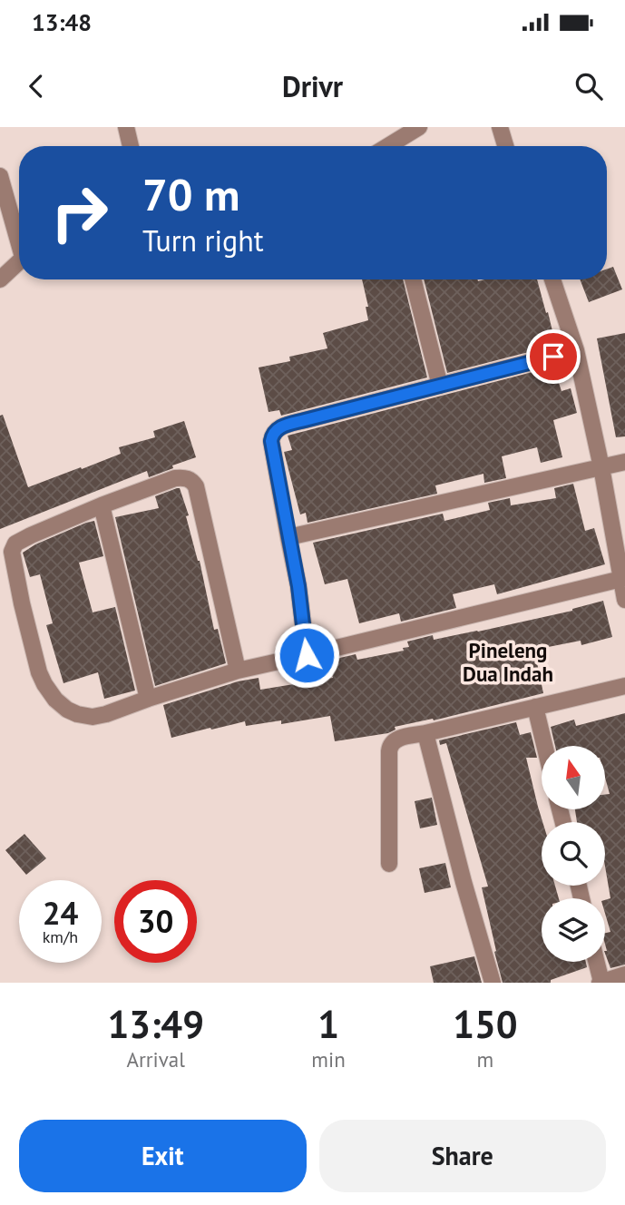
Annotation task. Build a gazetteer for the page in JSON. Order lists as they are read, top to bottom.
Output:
{
  "districts": ["Pineleng Dua Indah"],
  "north": "top",
  "page": {
    "status": "13:48",
    "header": "Drivr",
    "turn": ["70 m", "Turn right"],
    "speed": "24 km/h",
    "limit": "30",
    "eta": [
      "13:49",
      "Arrival",
      "1",
      "min",
      "150",
      "m"
    ],
    "buttons": ["Exit", "Share"]
  }
}
